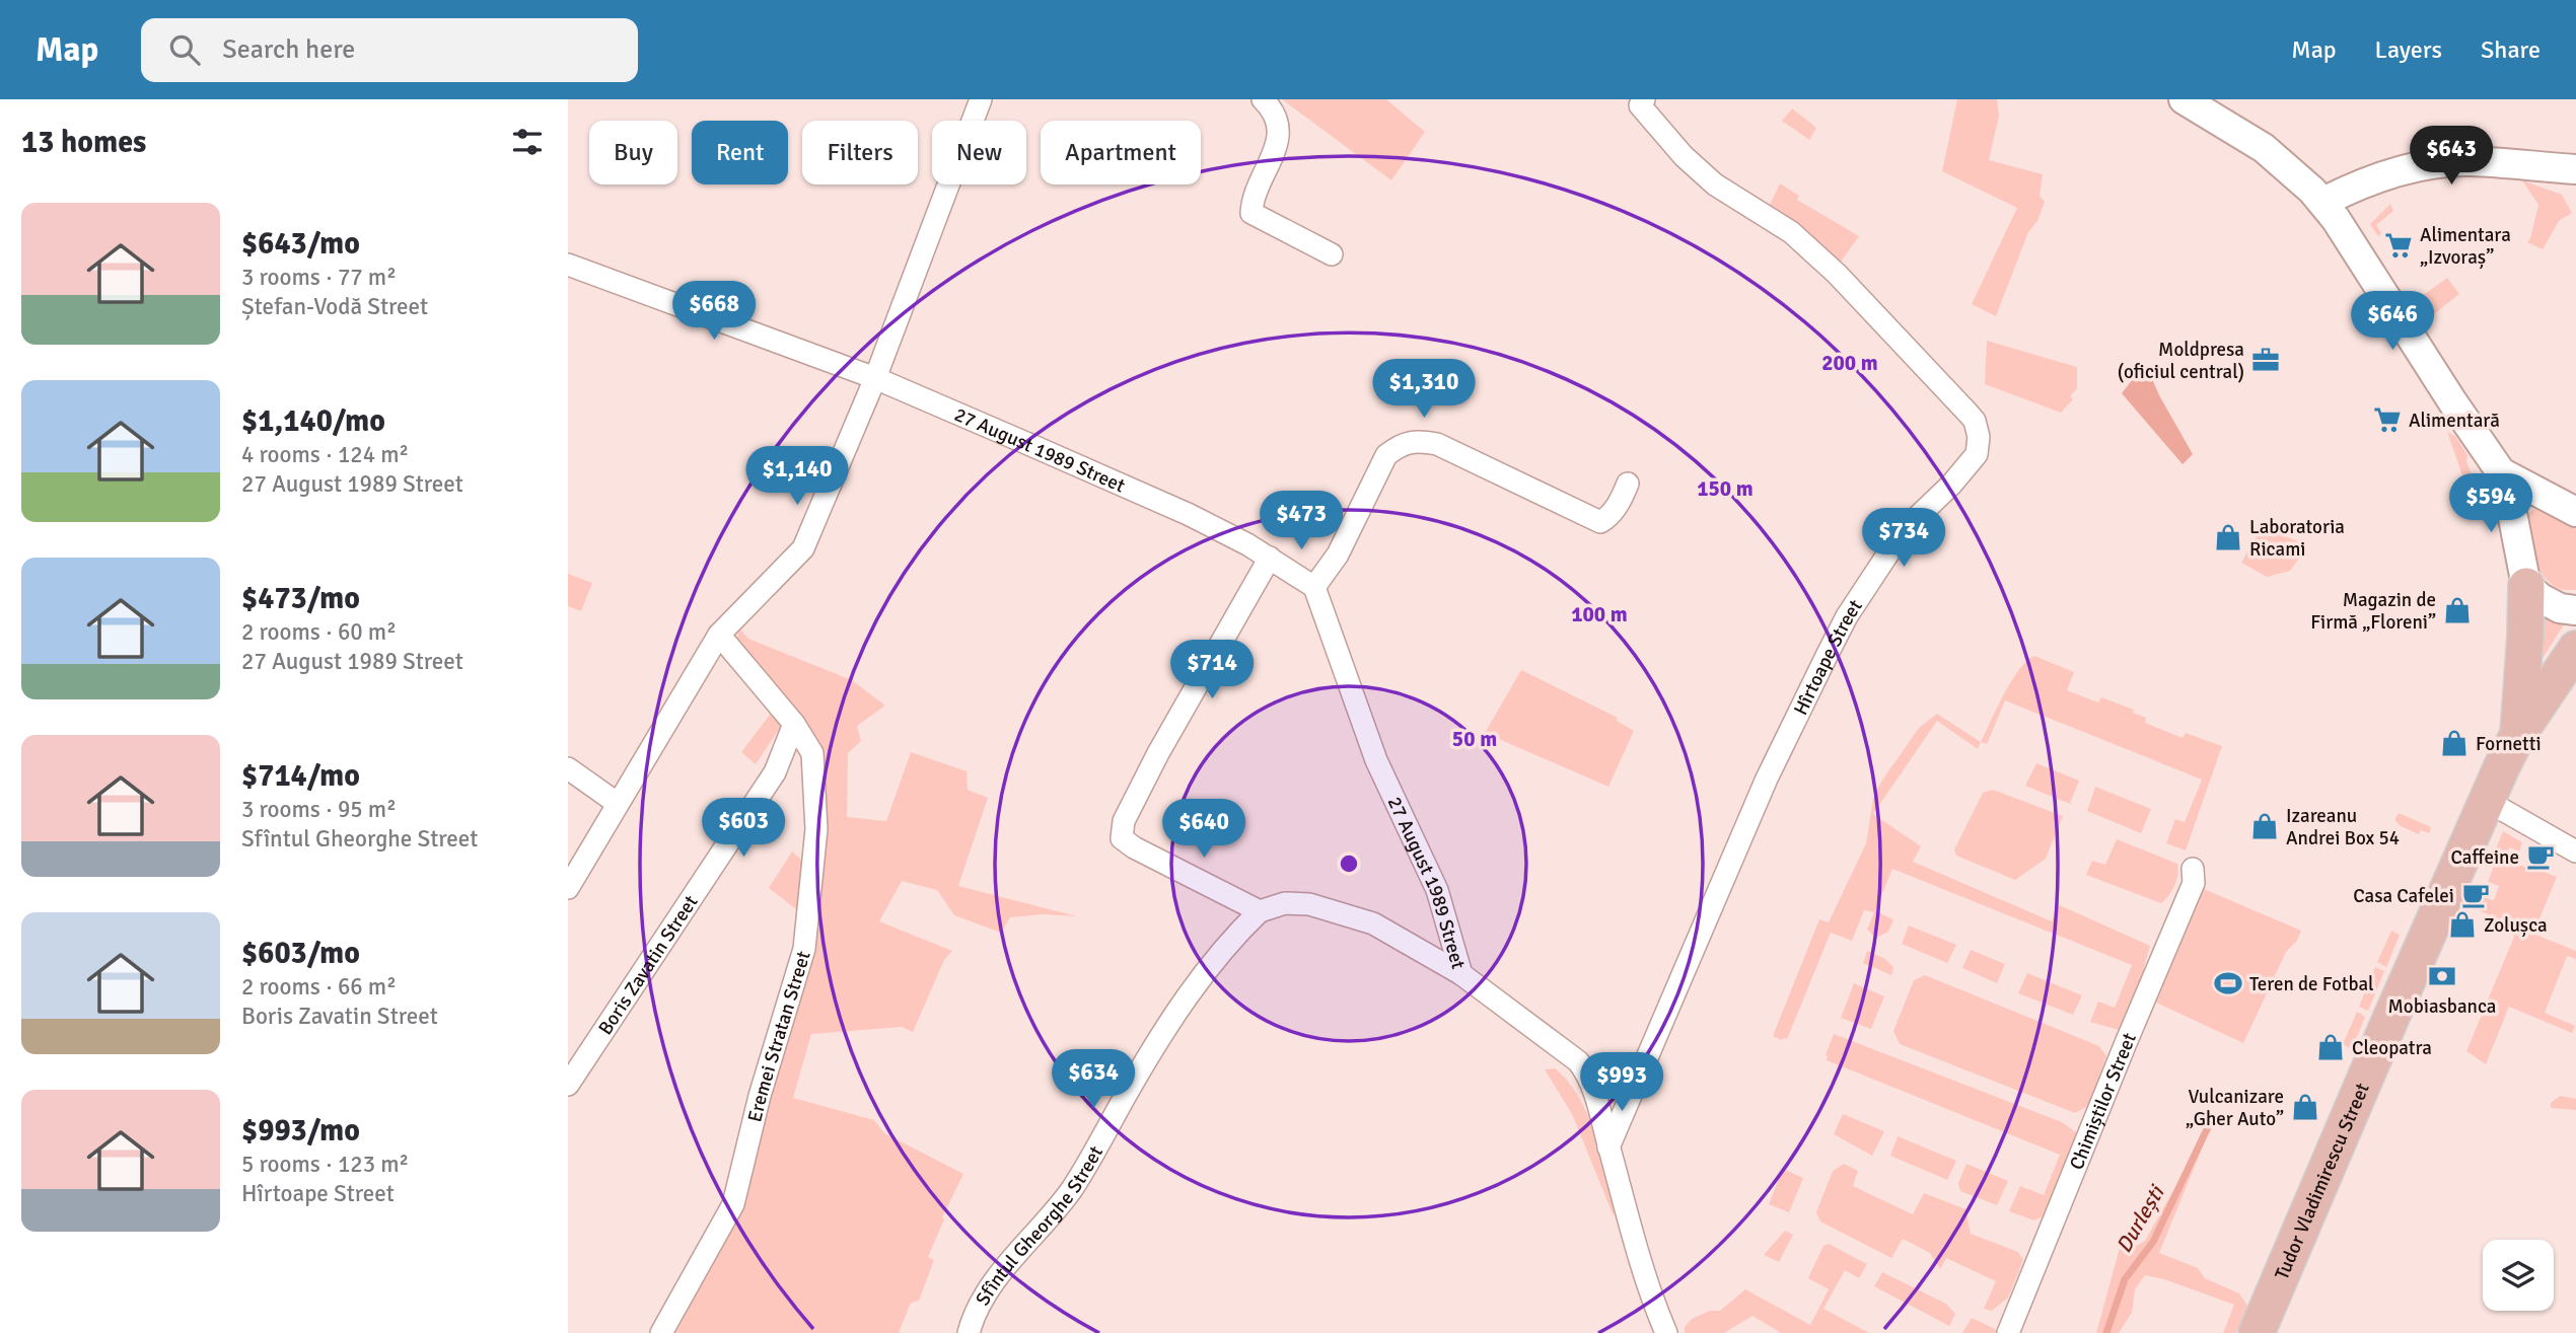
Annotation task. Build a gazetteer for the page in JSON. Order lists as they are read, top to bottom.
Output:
{
  "streets": {
    "main road": ["Tudor Vladimirescu Street"],
    "street": [
      "27 August 1989 Street",
      "Hîrtoape Street",
      "Boris Zavatin Street",
      "Eremei Stratan Street",
      "Chimiștilor Street",
      "Sfîntul Gheorghe Street"
    ]
  },
  "crossings": [
    ["27 August 1989 Street", "Hîrtoape Street"],
    ["Boris Zavatin Street", "Eremei Stratan Street"]
  ],
  "water": ["Durlești"],
  "places": {
    "supermarket": ["Alimentara „Izvoraș”", "Alimentară"],
    "office": ["Moldpresa (oficiul central)"],
    "shop": [
      "Laboratoria Ricami",
      "Magazin de Firmă „Floreni”",
      "Fornetti",
      "Izareanu Andrei Box 54",
      "Zolușca",
      "Cleopatra",
      "Vulcanizare „Gher Auto”"
    ],
    "cafe": ["Caffeine", "Casa Cafelei"],
    "bank": ["Mobiasbanca"],
    "sports": ["Teren de Fotbal"]
  },
  "page": {
    "header": "Map",
    "search": "Search here",
    "nav": ["Map", "Layers", "Share"],
    "heading": "13 homes",
    "chip": [
      "Buy",
      "Rent",
      "Filters",
      "New",
      "Apartment"
    ],
    "price": [
      "$643",
      "$668",
      "$646",
      "$1,310",
      "$1,140",
      "$594",
      "$473",
      "$734",
      "$714",
      "$603",
      "$640",
      "$634",
      "$993"
    ],
    "list": [
      {
        "name": "$643/mo",
        "note": "3 rooms · 77 m² · Ștefan-Vodă Street"
      },
      {
        "name": "$1,140/mo",
        "note": "4 rooms · 124 m² · 27 August 1989 Street"
      },
      {
        "name": "$473/mo",
        "note": "2 rooms · 60 m² · 27 August 1989 Street"
      },
      {
        "name": "$714/mo",
        "note": "3 rooms · 95 m² · Sfîntul Gheorghe Street"
      },
      {
        "name": "$603/mo",
        "note": "2 rooms · 66 m² · Boris Zavatin Street"
      },
      {
        "name": "$993/mo",
        "note": "5 rooms · 123 m² · Hîrtoape Street"
      }
    ]
  },
  "rings": [
    "200 m",
    "150 m",
    "100 m",
    "50 m"
  ]
}
